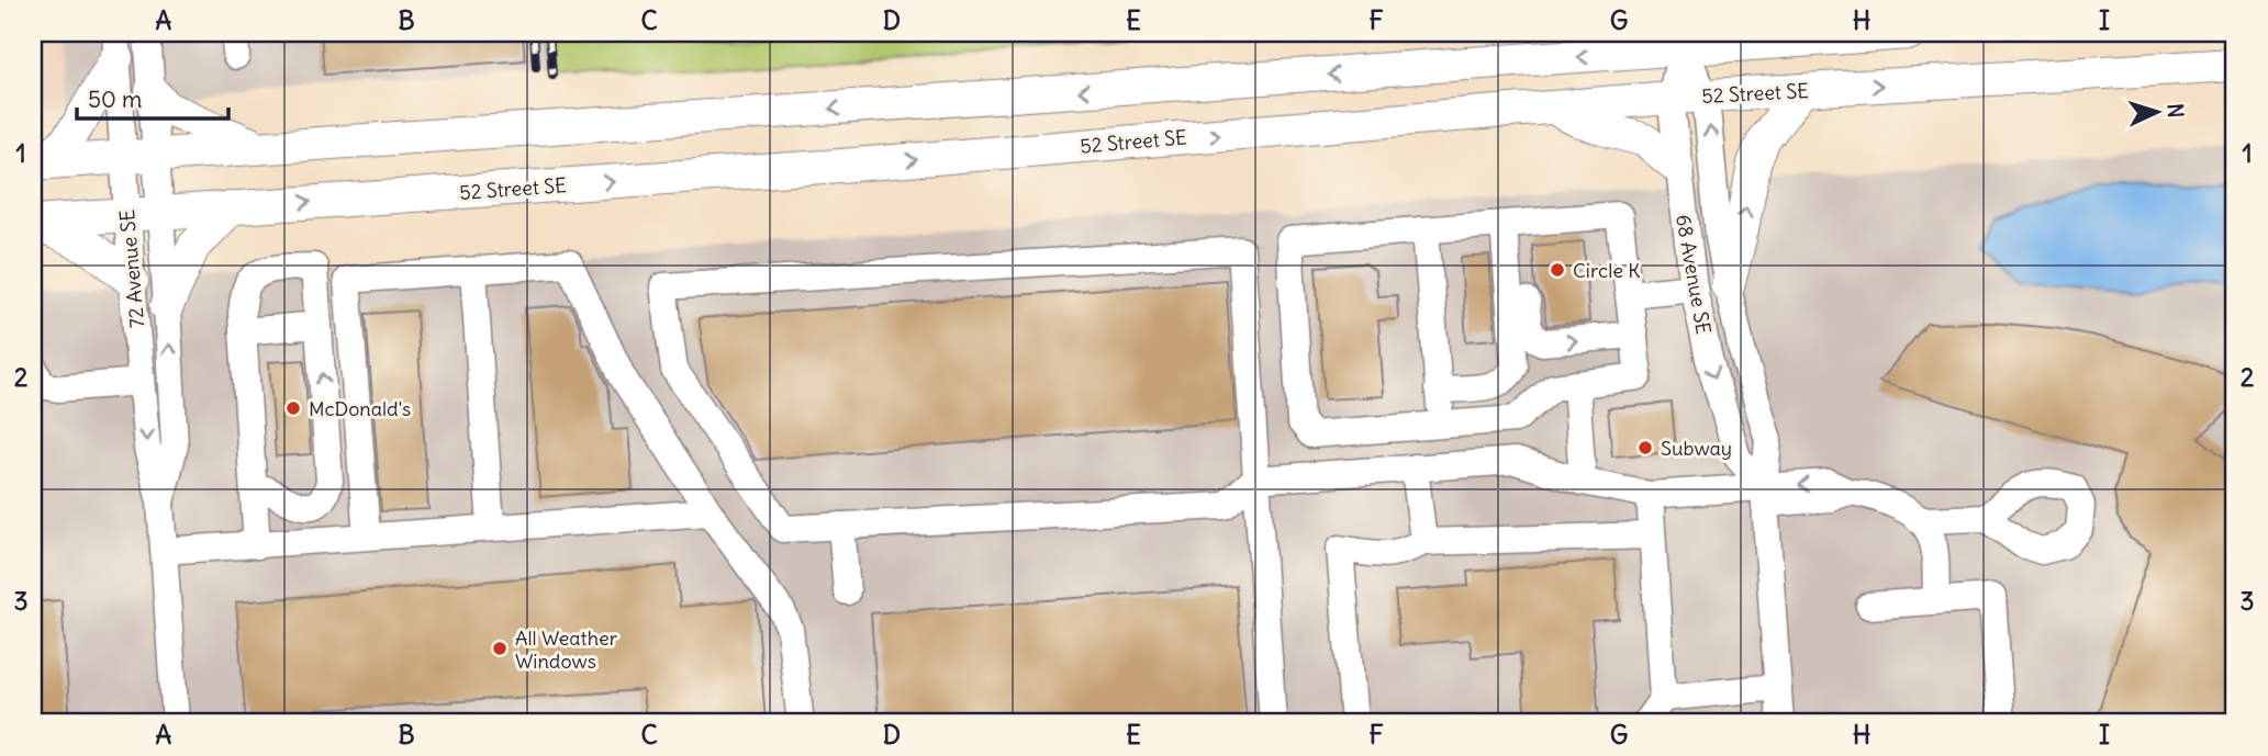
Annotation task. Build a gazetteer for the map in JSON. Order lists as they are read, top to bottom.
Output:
{
  "streets": {
    "main road": ["52 Street SE"],
    "street": ["72 Avenue SE", "68 Avenue SE"]
  },
  "crossings": [
    ["52 Street SE", "72 Avenue SE"],
    ["52 Street SE", "68 Avenue SE"]
  ],
  "places": [
    "Circle K",
    "McDonald's",
    "Subway",
    "All Weather Windows"
  ],
  "scale_bar": "50 m",
  "north": "right",
  "grid": {
    "columns": [
      "A",
      "B",
      "C",
      "D",
      "E",
      "F",
      "G",
      "H",
      "I"
    ],
    "rows": ["1", "2", "3"]
  }
}
